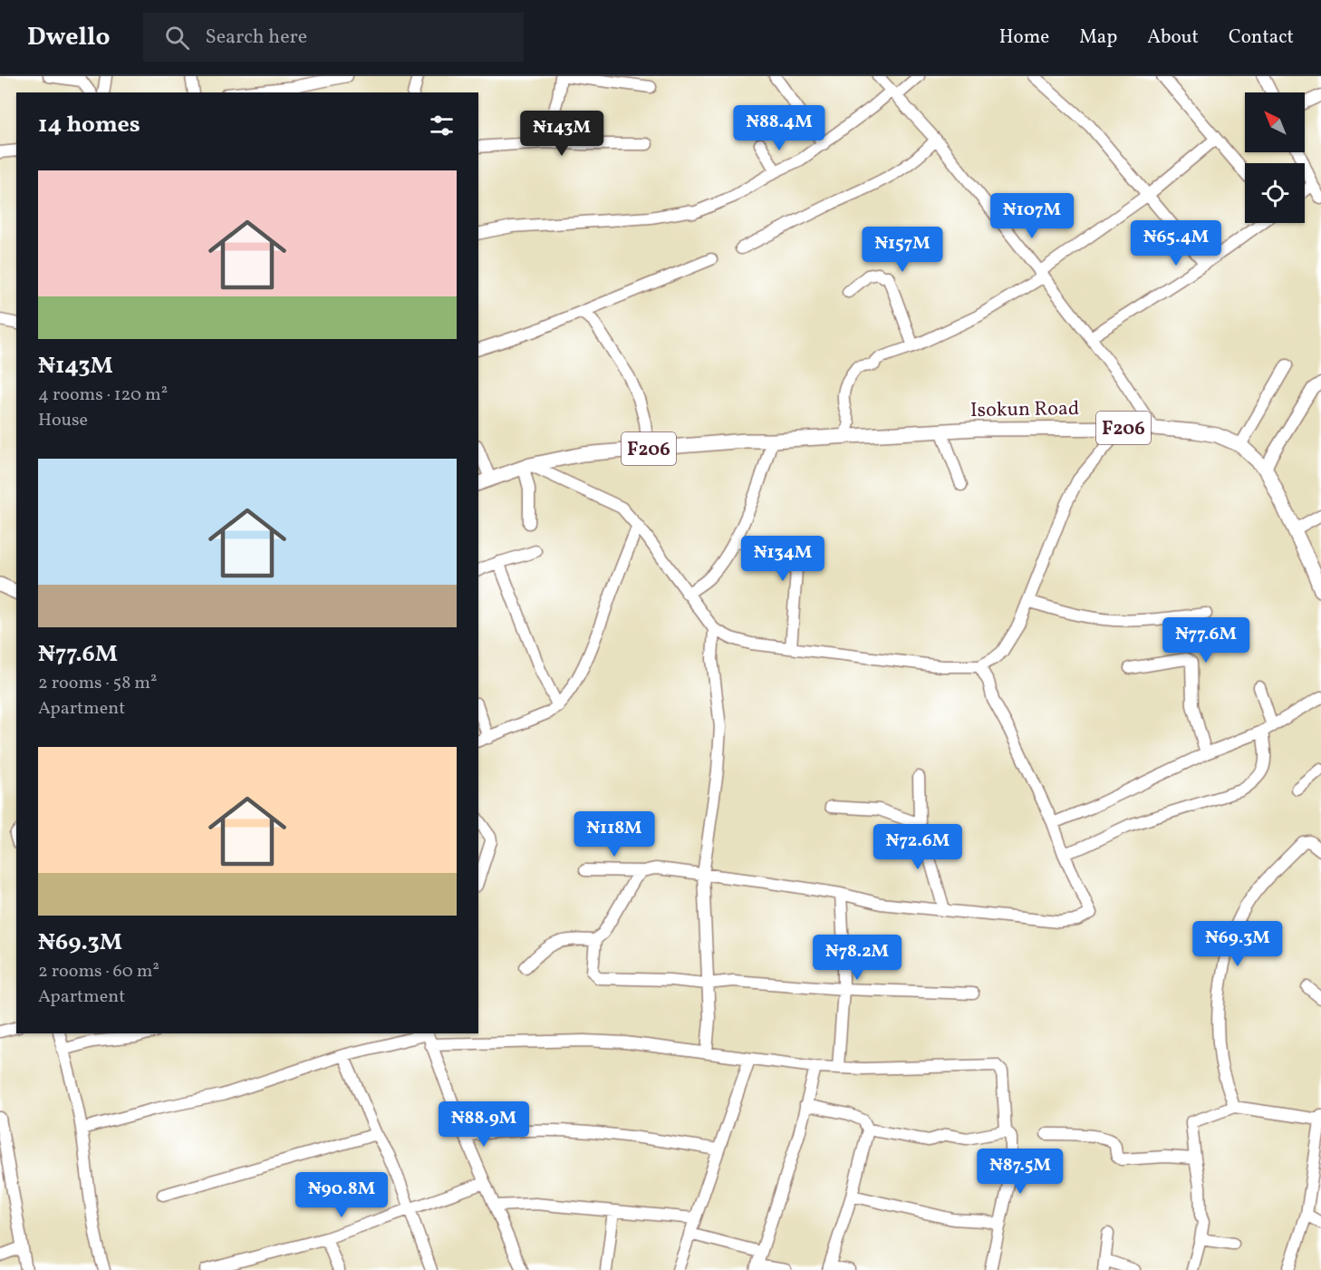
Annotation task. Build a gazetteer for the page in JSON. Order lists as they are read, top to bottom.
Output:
{
  "streets": {
    "main road": ["Isokun Road", "F206"]
  },
  "crossings": [
    ["Isokun Road", "F206"]
  ],
  "north": "top left",
  "page": {
    "header": "Dwello",
    "search": "Search here",
    "nav": [
      "Home",
      "Map",
      "About",
      "Contact"
    ],
    "heading": "14 homes",
    "price": [
      "₦88.4M",
      "₦143M",
      "₦107M",
      "₦65.4M",
      "₦157M",
      "₦134M",
      "₦77.6M",
      "₦118M",
      "₦72.6M",
      "₦69.3M",
      "₦78.2M",
      "₦88.9M",
      "₦87.5M",
      "₦90.8M"
    ],
    "list": [
      {
        "name": "₦143M",
        "note": "4 rooms · 120 m² · House"
      },
      {
        "name": "₦77.6M",
        "note": "2 rooms · 58 m² · Apartment"
      },
      {
        "name": "₦69.3M",
        "note": "2 rooms · 60 m² · Apartment"
      }
    ]
  }
}
